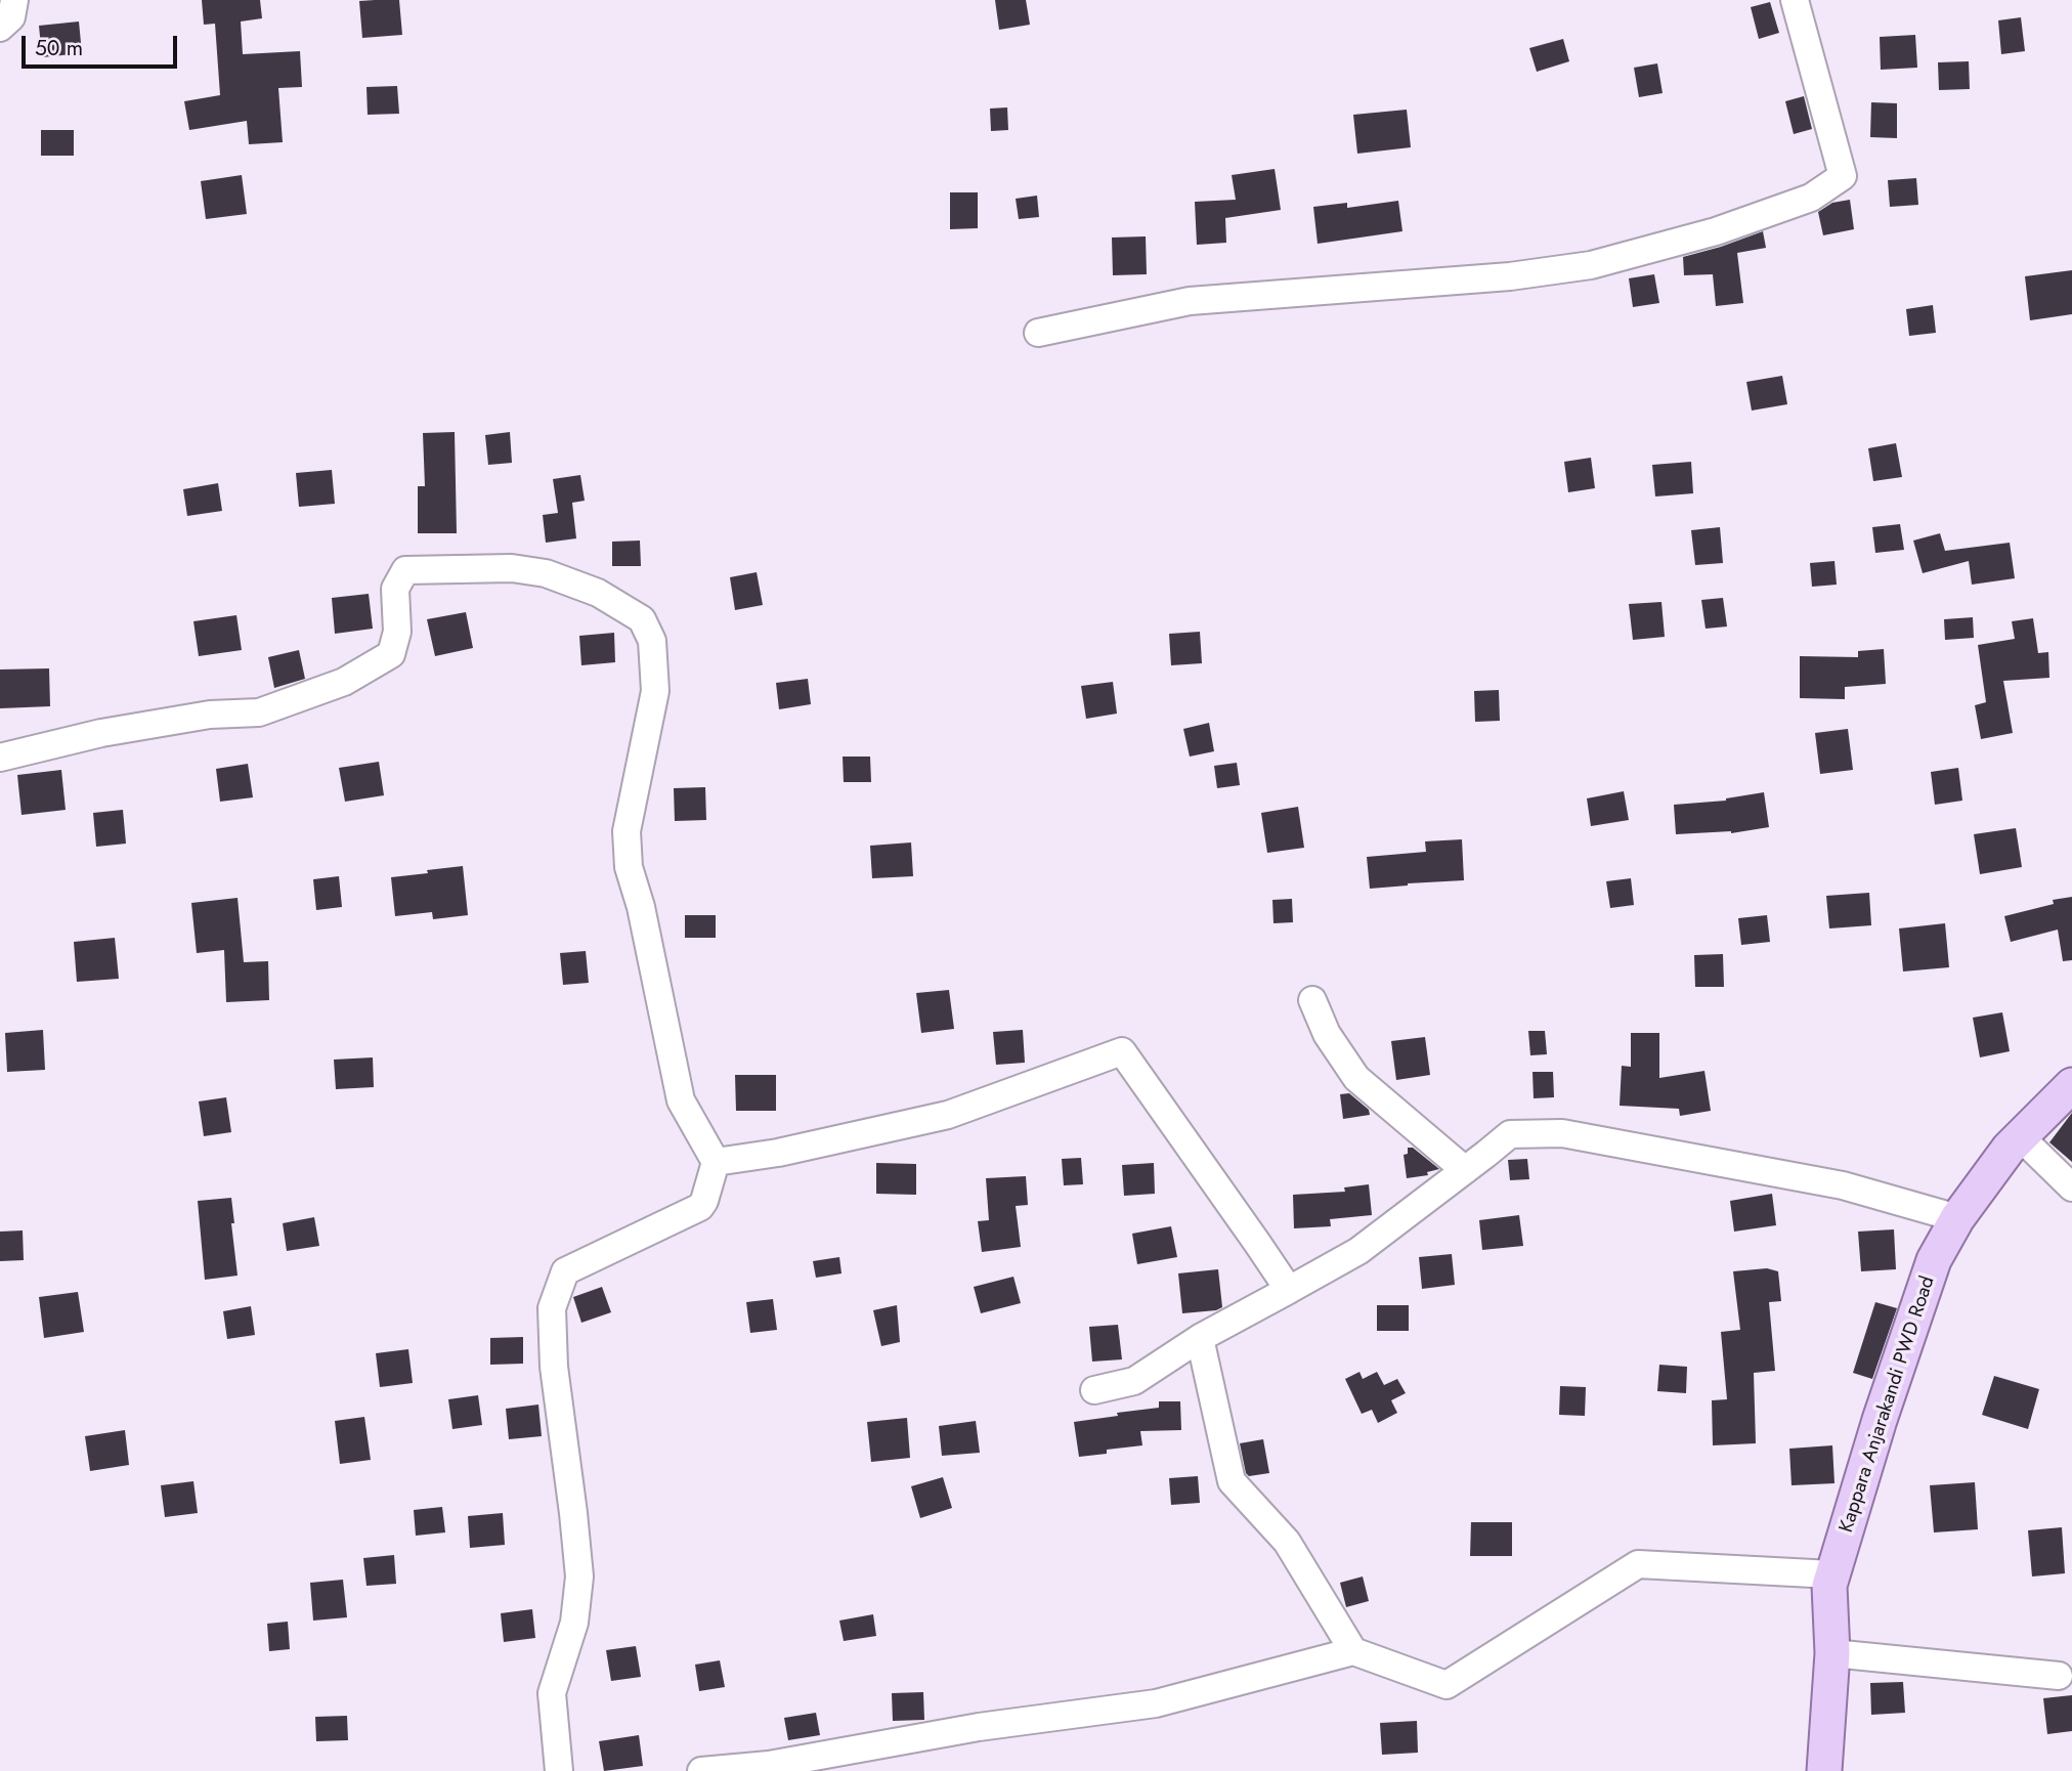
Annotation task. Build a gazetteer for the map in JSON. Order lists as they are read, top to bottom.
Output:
{
  "streets": {
    "main road": ["Kappara Anjarakandi PWD Road"]
  },
  "scale_bar": "50 m"
}
